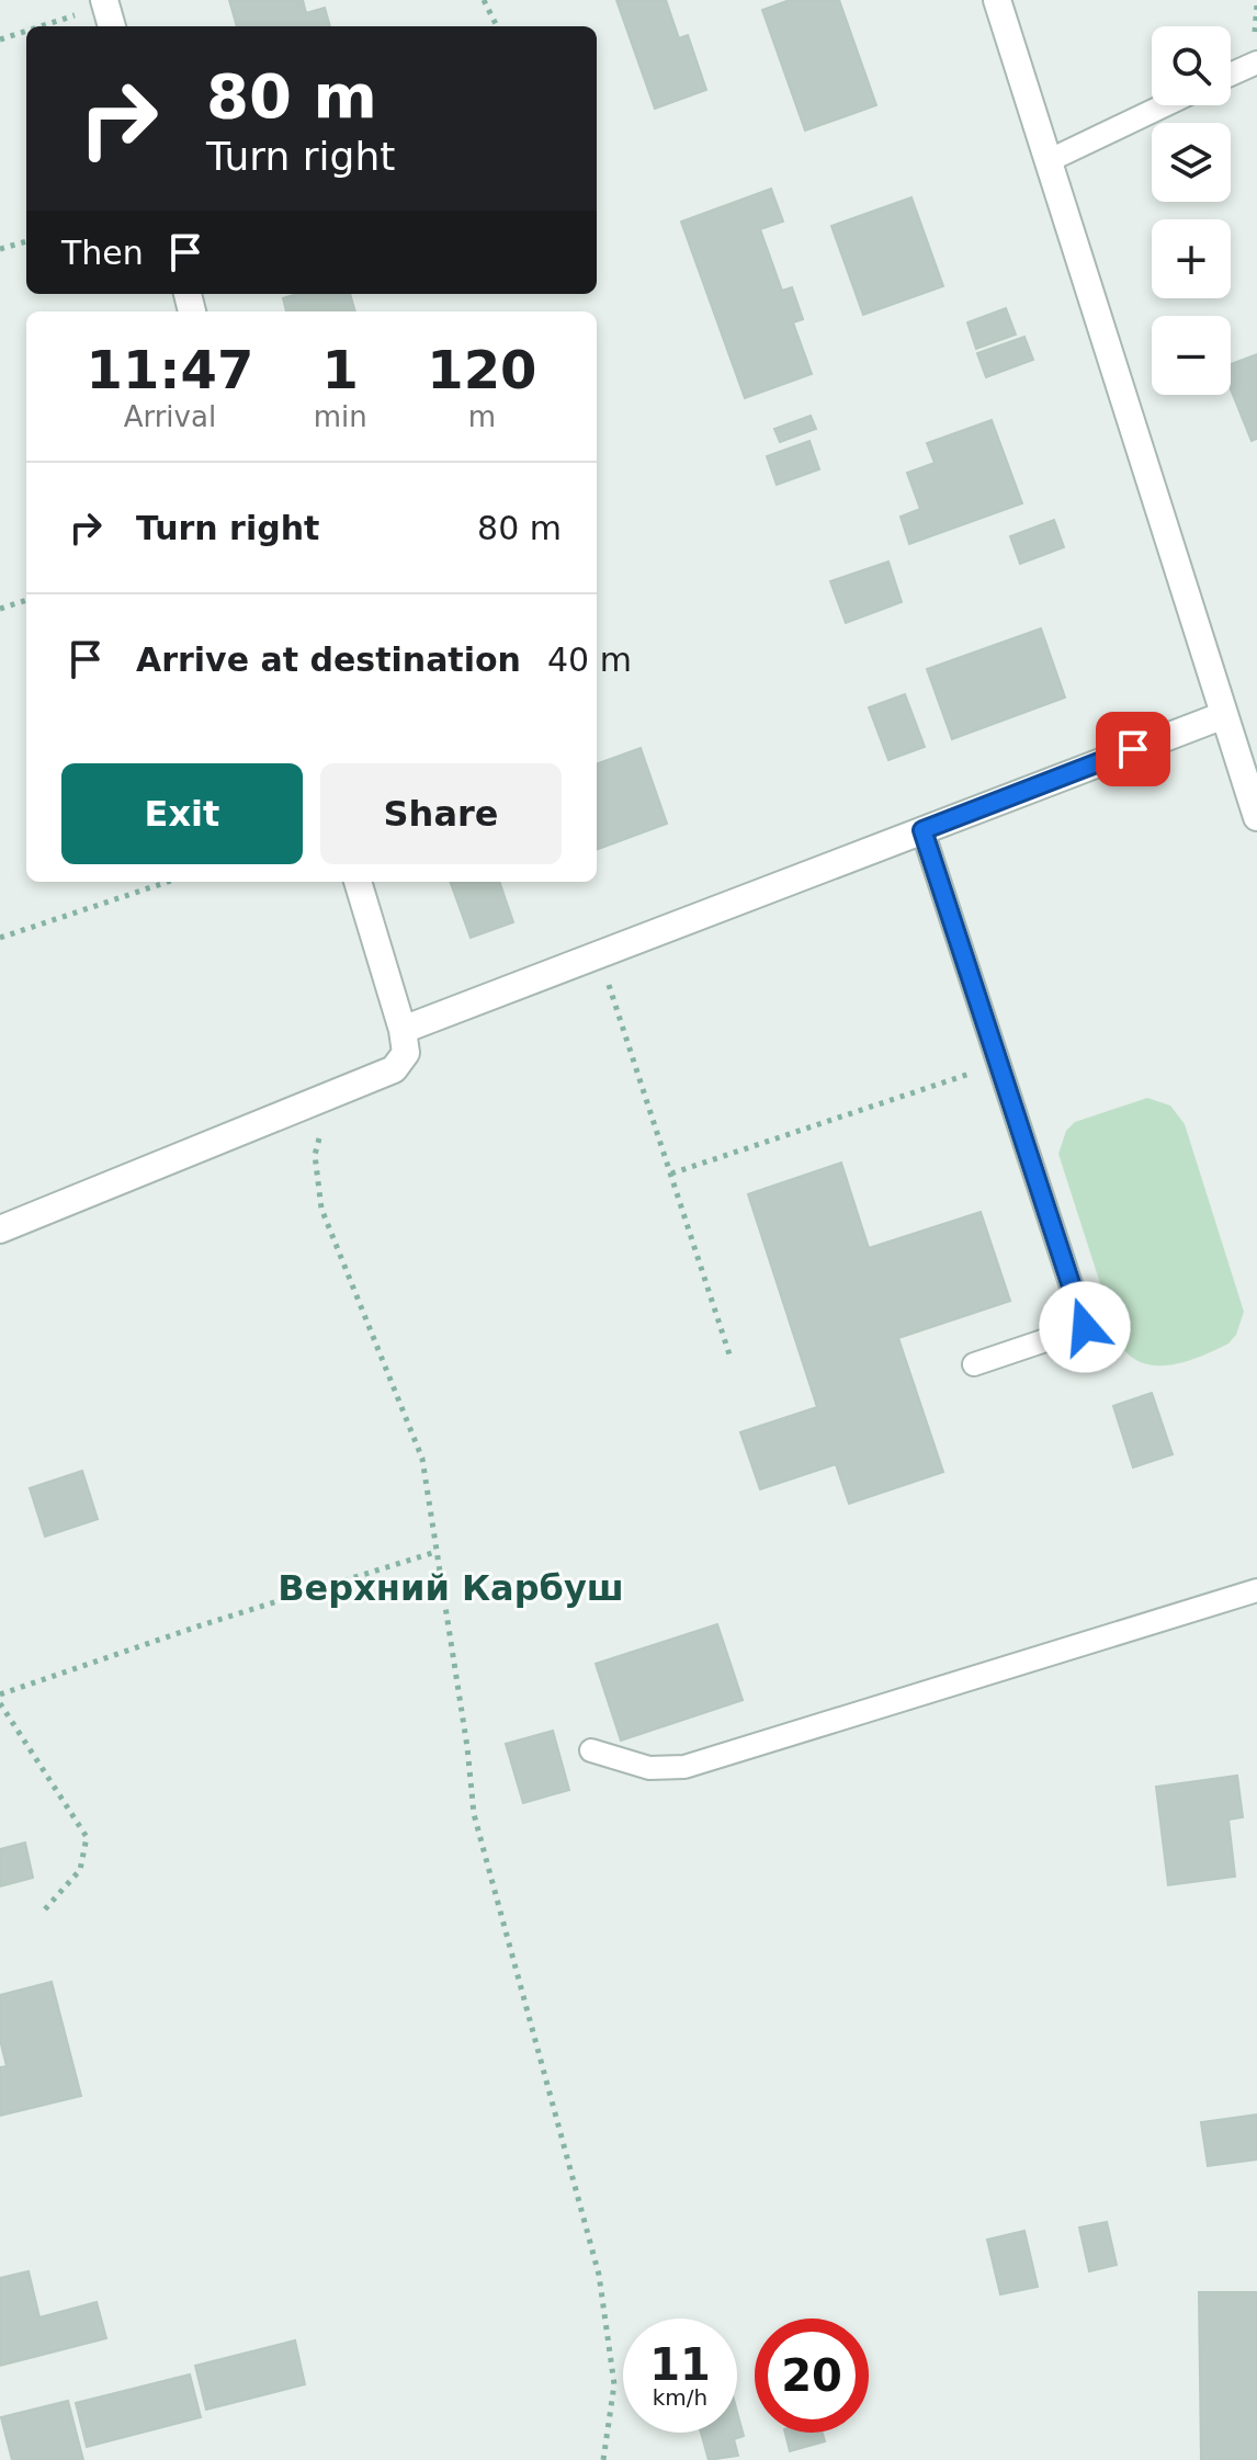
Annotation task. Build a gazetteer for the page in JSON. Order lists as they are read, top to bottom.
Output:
{
  "districts": ["Верхний Карбуш"],
  "page": {
    "map_buttons": ["+", "−"],
    "turn": ["80 m", "Turn right"],
    "then": "Then",
    "eta": [
      "11:47",
      "Arrival",
      "1",
      "min",
      "120",
      "m"
    ],
    "list": [
      {
        "name": "Turn right",
        "value": "80 m"
      },
      {
        "name": "Arrive at destination",
        "value": "40 m"
      }
    ],
    "buttons": ["Exit", "Share"],
    "speed": "11 km/h",
    "limit": "20"
  }
}
